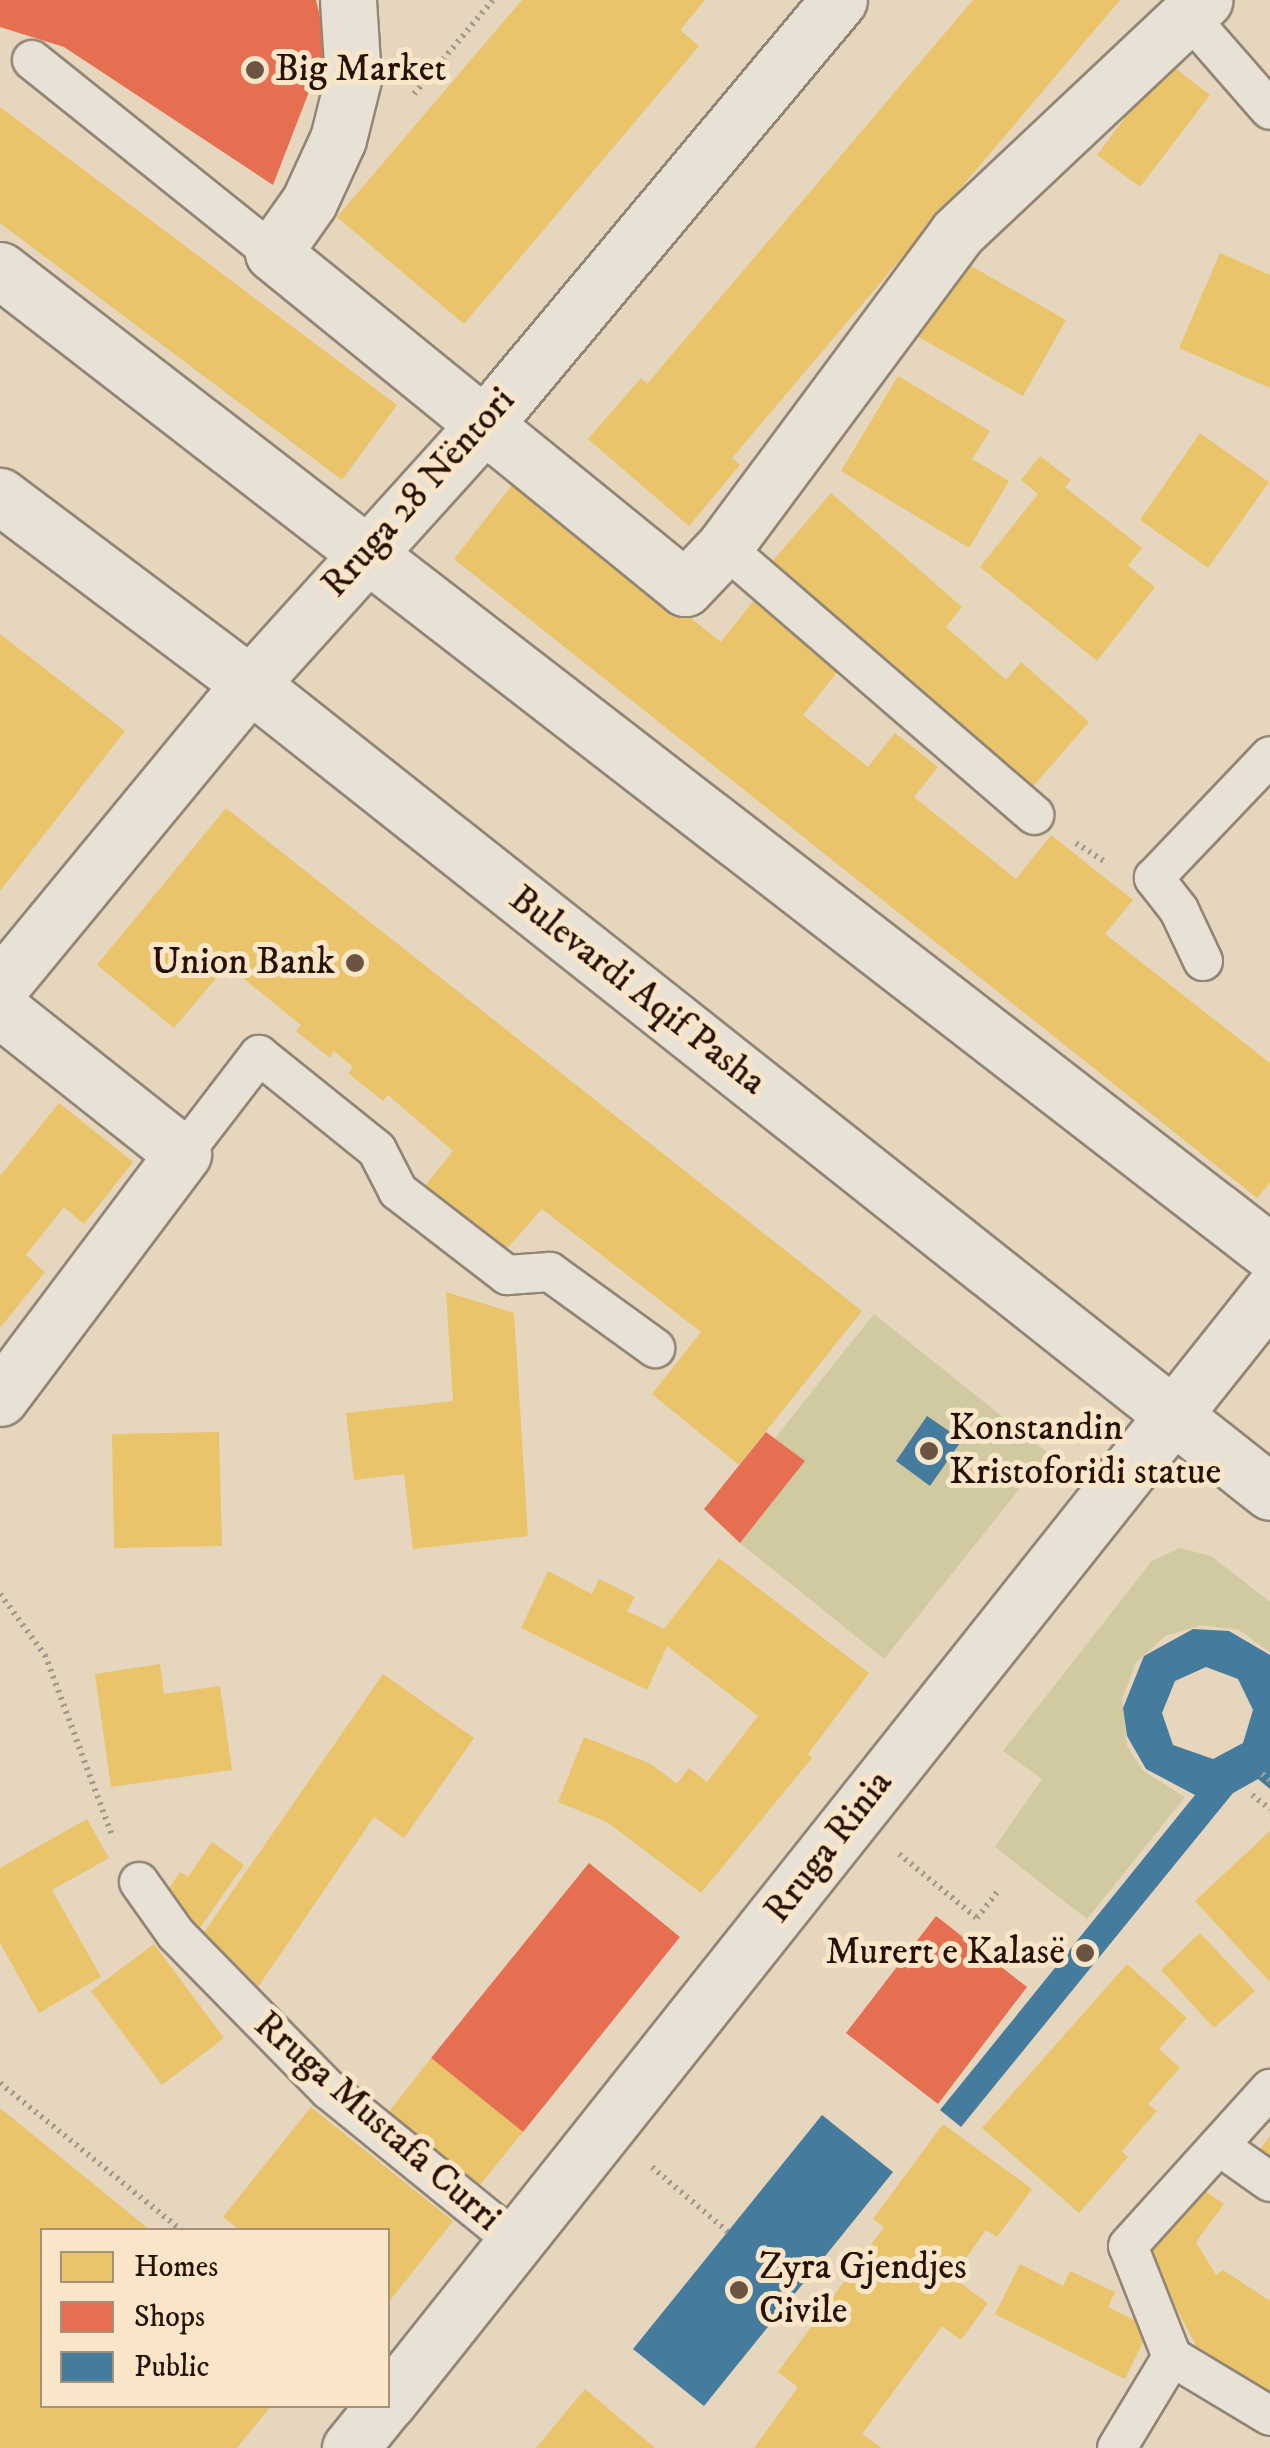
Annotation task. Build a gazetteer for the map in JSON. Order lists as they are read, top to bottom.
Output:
{
  "streets": {
    "main road": ["Rruga 28 Nëntori", "Bulevardi Aqif Pasha", "Rruga Rinia"],
    "lane": ["Rruga Mustafa Curri"]
  },
  "crossings": [
    ["Rruga 28 Nëntori", "Bulevardi Aqif Pasha"],
    ["Bulevardi Aqif Pasha", "Rruga Rinia"],
    ["Rruga Rinia", "Rruga Mustafa Curri"]
  ],
  "places": [
    "Big Market",
    "Union Bank",
    "Konstandin Kristoforidi statue",
    "Murert e Kalasë",
    "Zyra Gjendjes Civile"
  ],
  "legend": ["Homes", "Shops", "Public"]
}
